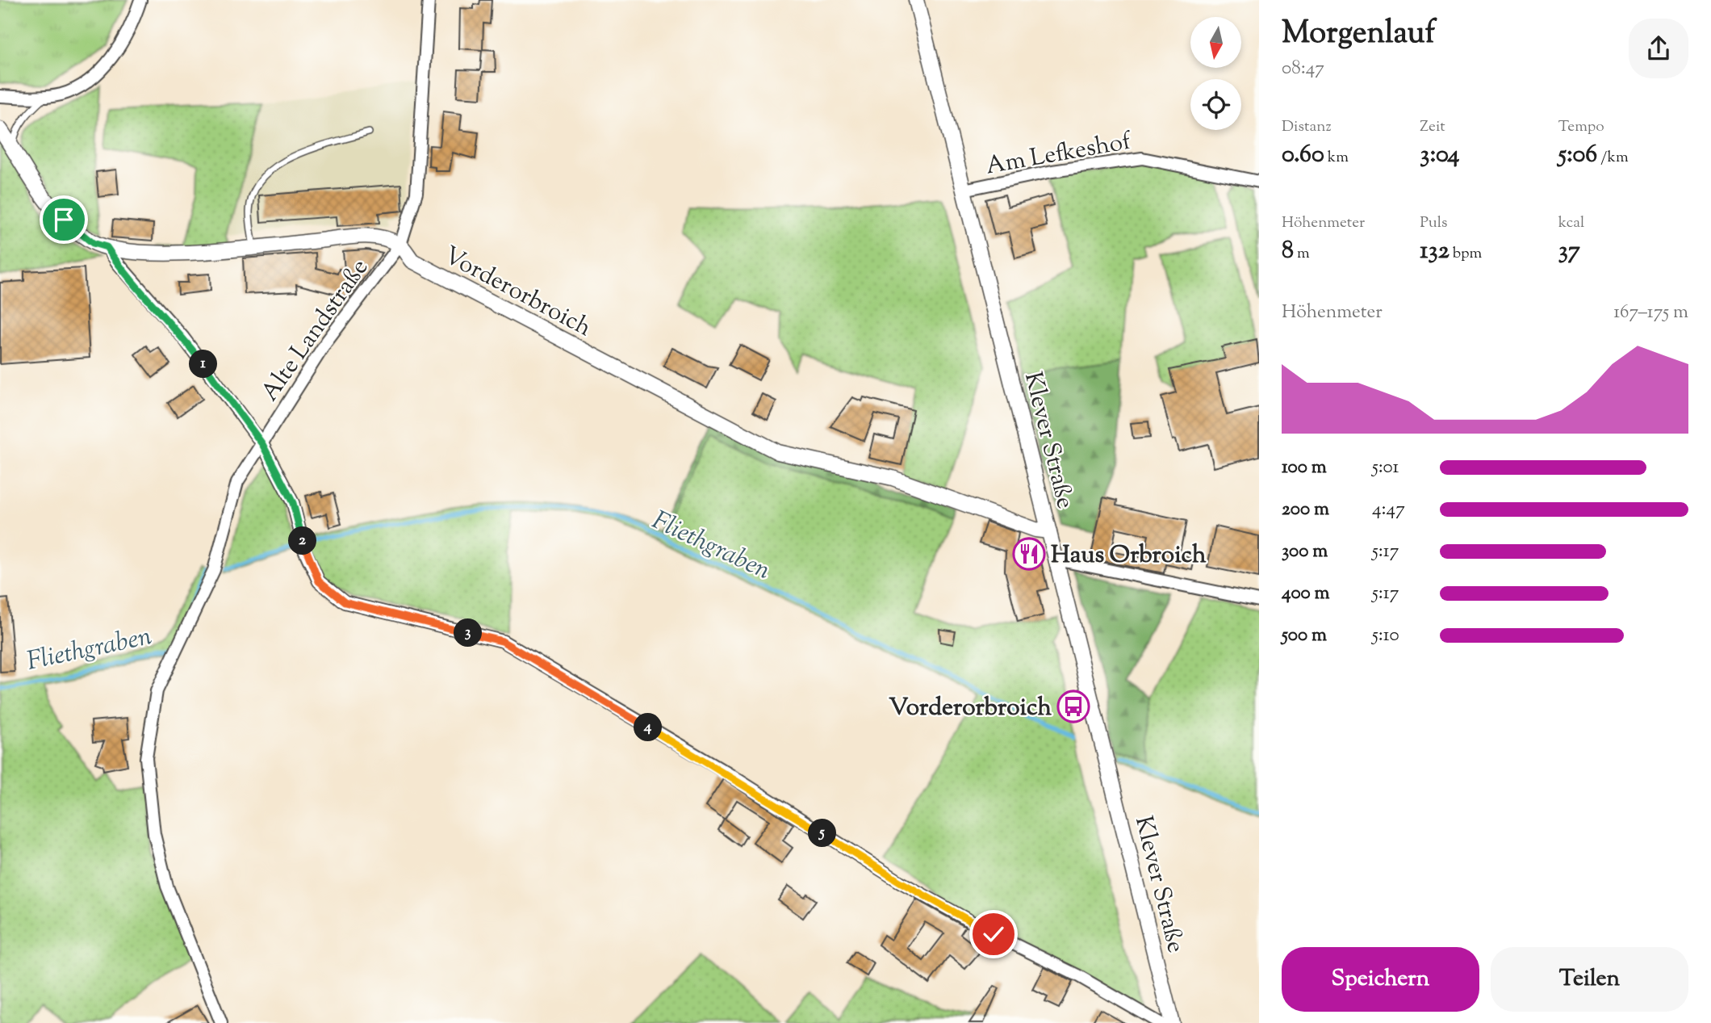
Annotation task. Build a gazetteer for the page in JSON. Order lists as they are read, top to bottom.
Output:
{
  "streets": {
    "street": [
      "Am Lefkeshof",
      "Vorderorbroich",
      "Alte Landstraße",
      "Klever Straße"
    ]
  },
  "crossings": [
    ["Am Lefkeshof", "Klever Straße"],
    ["Vorderorbroich", "Alte Landstraße"],
    ["Vorderorbroich", "Klever Straße"]
  ],
  "water": ["Fliethgraben"],
  "places": {
    "restaurant": ["Haus Orbroich"],
    "bus stop": ["Vorderorbroich"]
  },
  "north": "bottom",
  "page": {
    "heading": ["Morgenlauf", "08:47"],
    "stats": [
      ["Distanz", "0.60 km"],
      ["Zeit", "3:04"],
      ["Tempo", "5:06 /km"],
      ["Höhenmeter", "8 m"],
      ["Puls", "132 bpm"],
      ["kcal", "37"]
    ],
    "chart": ["Höhenmeter", "167–175 m"],
    "pins": [
      "1",
      "2",
      "3",
      "4",
      "5"
    ],
    "list": [
      {
        "name": "100 m",
        "note": "5:01"
      },
      {
        "name": "200 m",
        "note": "4:47"
      },
      {
        "name": "300 m",
        "note": "5:17"
      },
      {
        "name": "400 m",
        "note": "5:17"
      },
      {
        "name": "500 m",
        "note": "5:10"
      }
    ],
    "buttons": ["Speichern", "Teilen"]
  }
}
